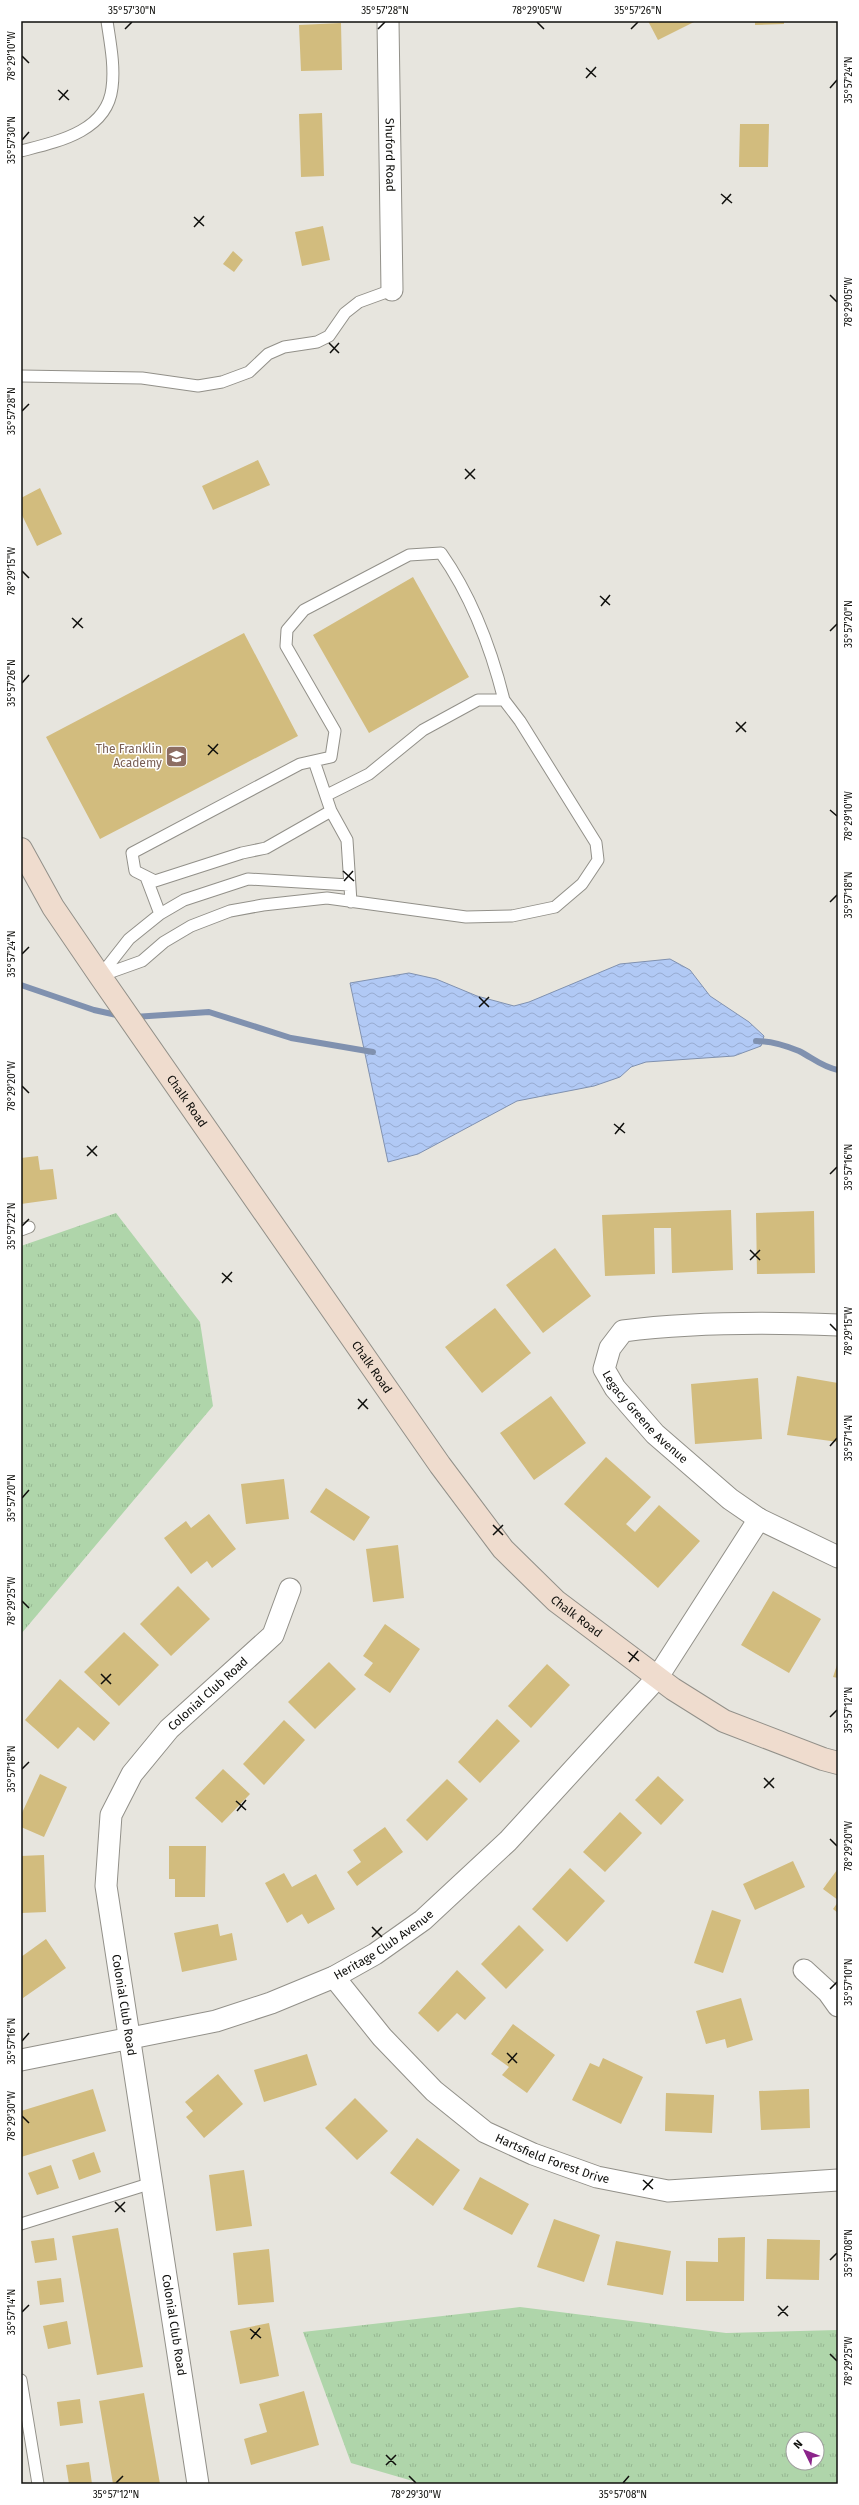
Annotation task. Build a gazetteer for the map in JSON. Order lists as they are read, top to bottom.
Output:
{
  "streets": {
    "street": [
      "Shuford Road",
      "Chalk Road",
      "Legacy Greene Avenue",
      "Colonial Club Road",
      "Heritage Club Avenue",
      "Hartsfield Forest Drive"
    ]
  },
  "crossings": [
    ["Chalk Road", "Heritage Club Avenue"],
    ["Colonial Club Road", "Heritage Club Avenue"],
    ["Heritage Club Avenue", "Hartsfield Forest Drive"]
  ],
  "places": {
    "school or university": ["The Franklin Academy"]
  },
  "north": "top left",
  "coordinates": [
    "35°57'30\"N",
    "35°57'28\"N",
    "78°29'05\"W",
    "35°57'26\"N",
    "78°29'10\"W",
    "35°57'24\"N",
    "78°29'15\"W",
    "35°57'20\"N",
    "35°57'18\"N",
    "78°29'20\"W",
    "35°57'16\"N",
    "35°57'22\"N",
    "35°57'14\"N",
    "78°29'25\"W",
    "35°57'12\"N",
    "35°57'10\"N",
    "78°29'30\"W",
    "35°57'08\"N"
  ]
}
